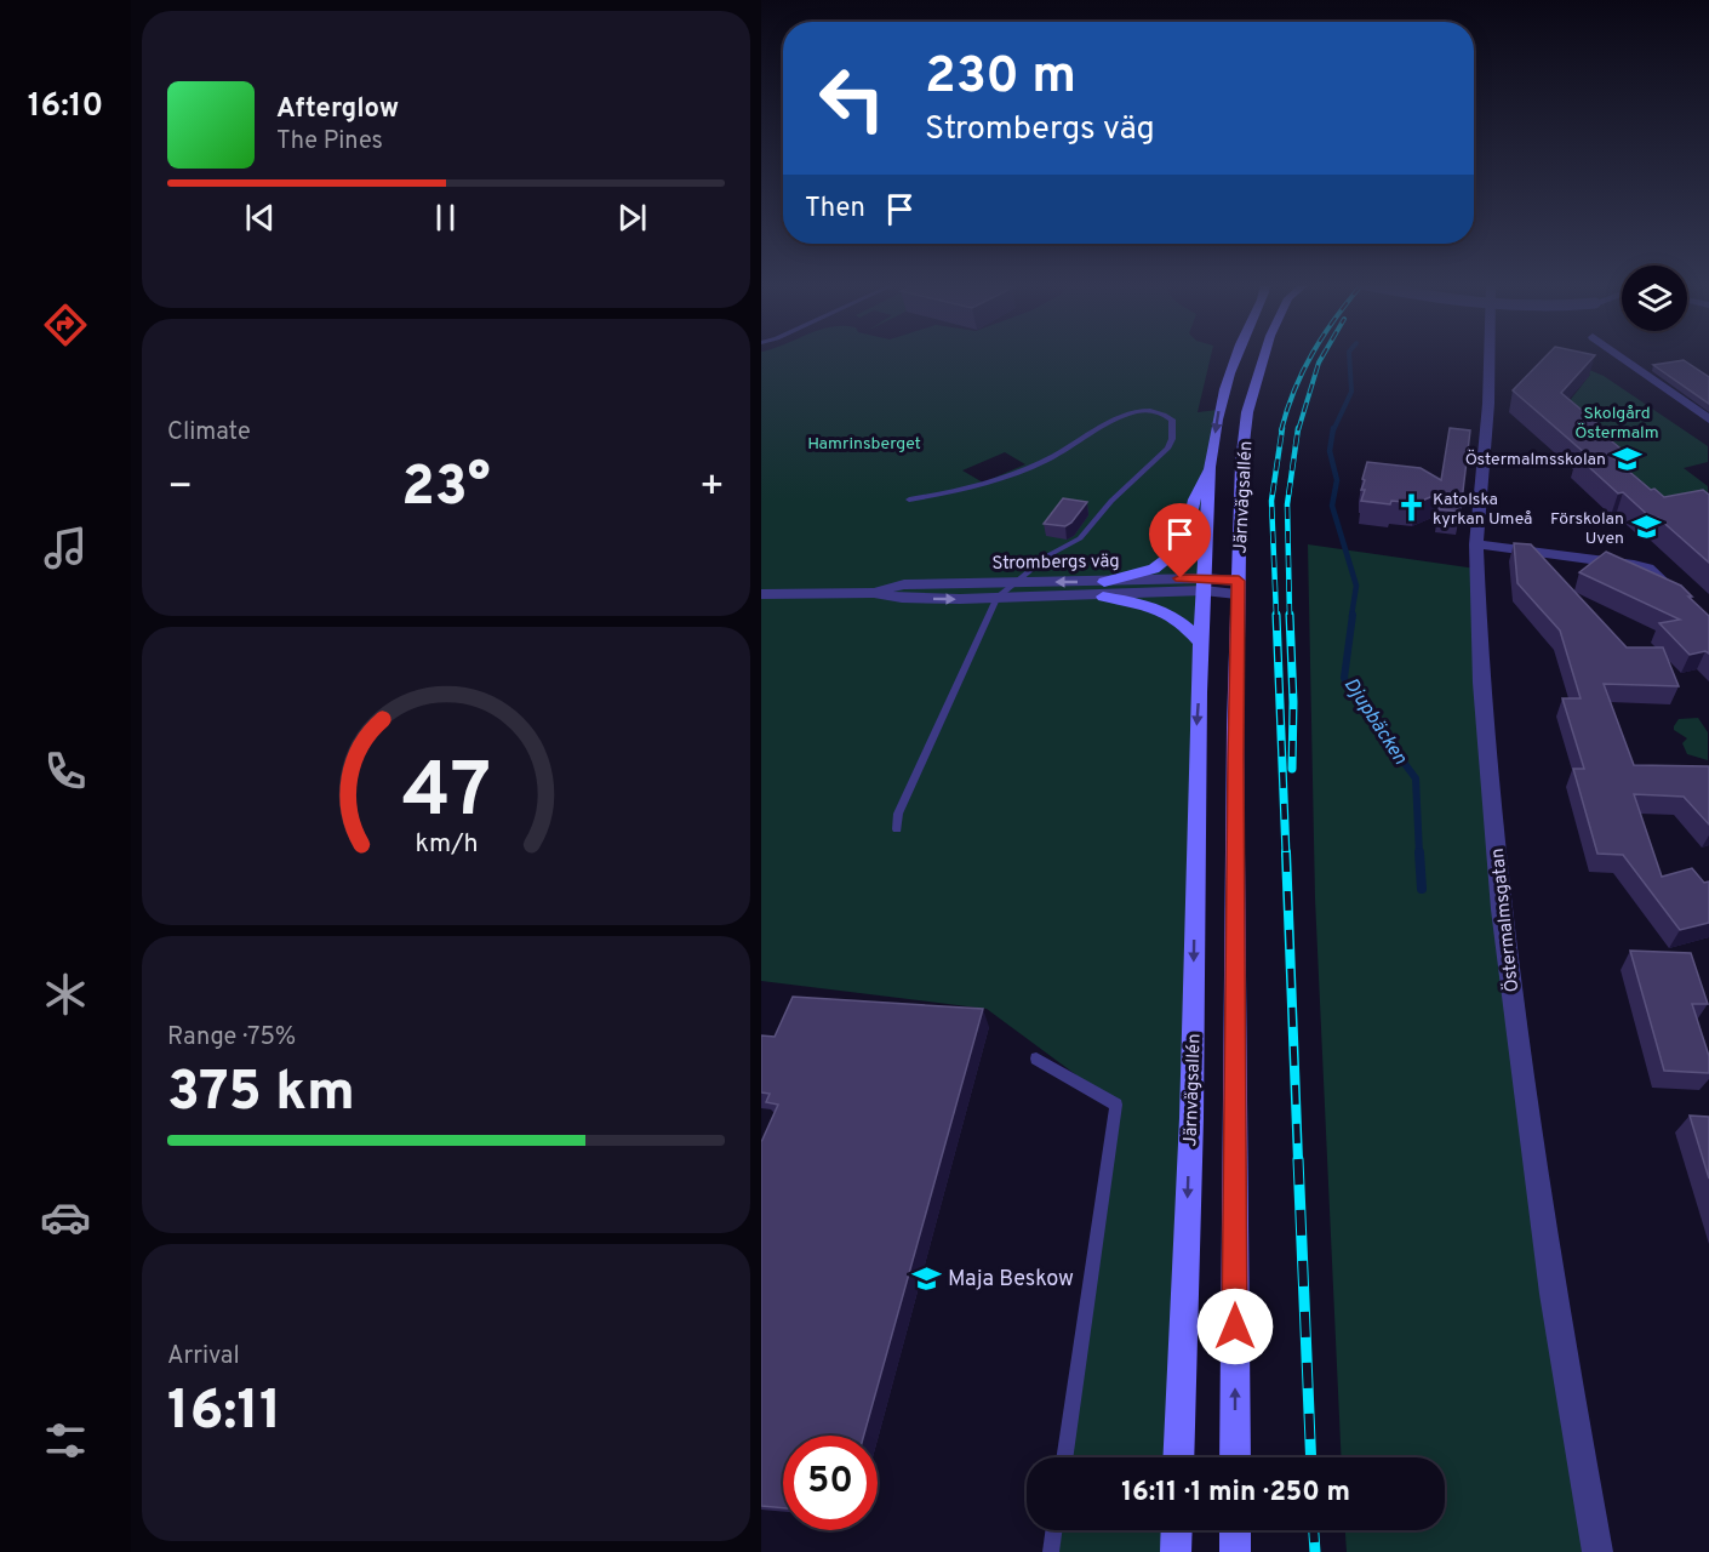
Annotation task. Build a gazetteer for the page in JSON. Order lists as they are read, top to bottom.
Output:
{
  "streets": {
    "main road": ["Järnvägsallén"],
    "street": ["Strombergs väg", "Östermalmsgatan"]
  },
  "crossings": [
    ["Järnvägsallén", "Strombergs väg"]
  ],
  "water": ["Djupbäcken"],
  "parks": ["Skolgård Östermalm", "Hamrinsberget"],
  "places": {
    "school or university": ["Östermalmsskolan", "Förskolan Uven", "Maja Beskow"],
    "church": ["Katolska kyrkan Umeå"]
  },
  "page": {
    "tabs": "16:10",
    "turn": ["230 m", "Strombergs väg"],
    "song": ["Afterglow", "The Pines"],
    "then": "Then",
    "tile": [
      "Climate",
      ["Range · 75%", "375 km"],
      ["Arrival", "16:11"]
    ],
    "heat": ["−", "23°", "+"],
    "limit": "50",
    "trip": "16:11 · 1 min · 250 m",
    "gauge": ["47", "km/h"]
  }
}
